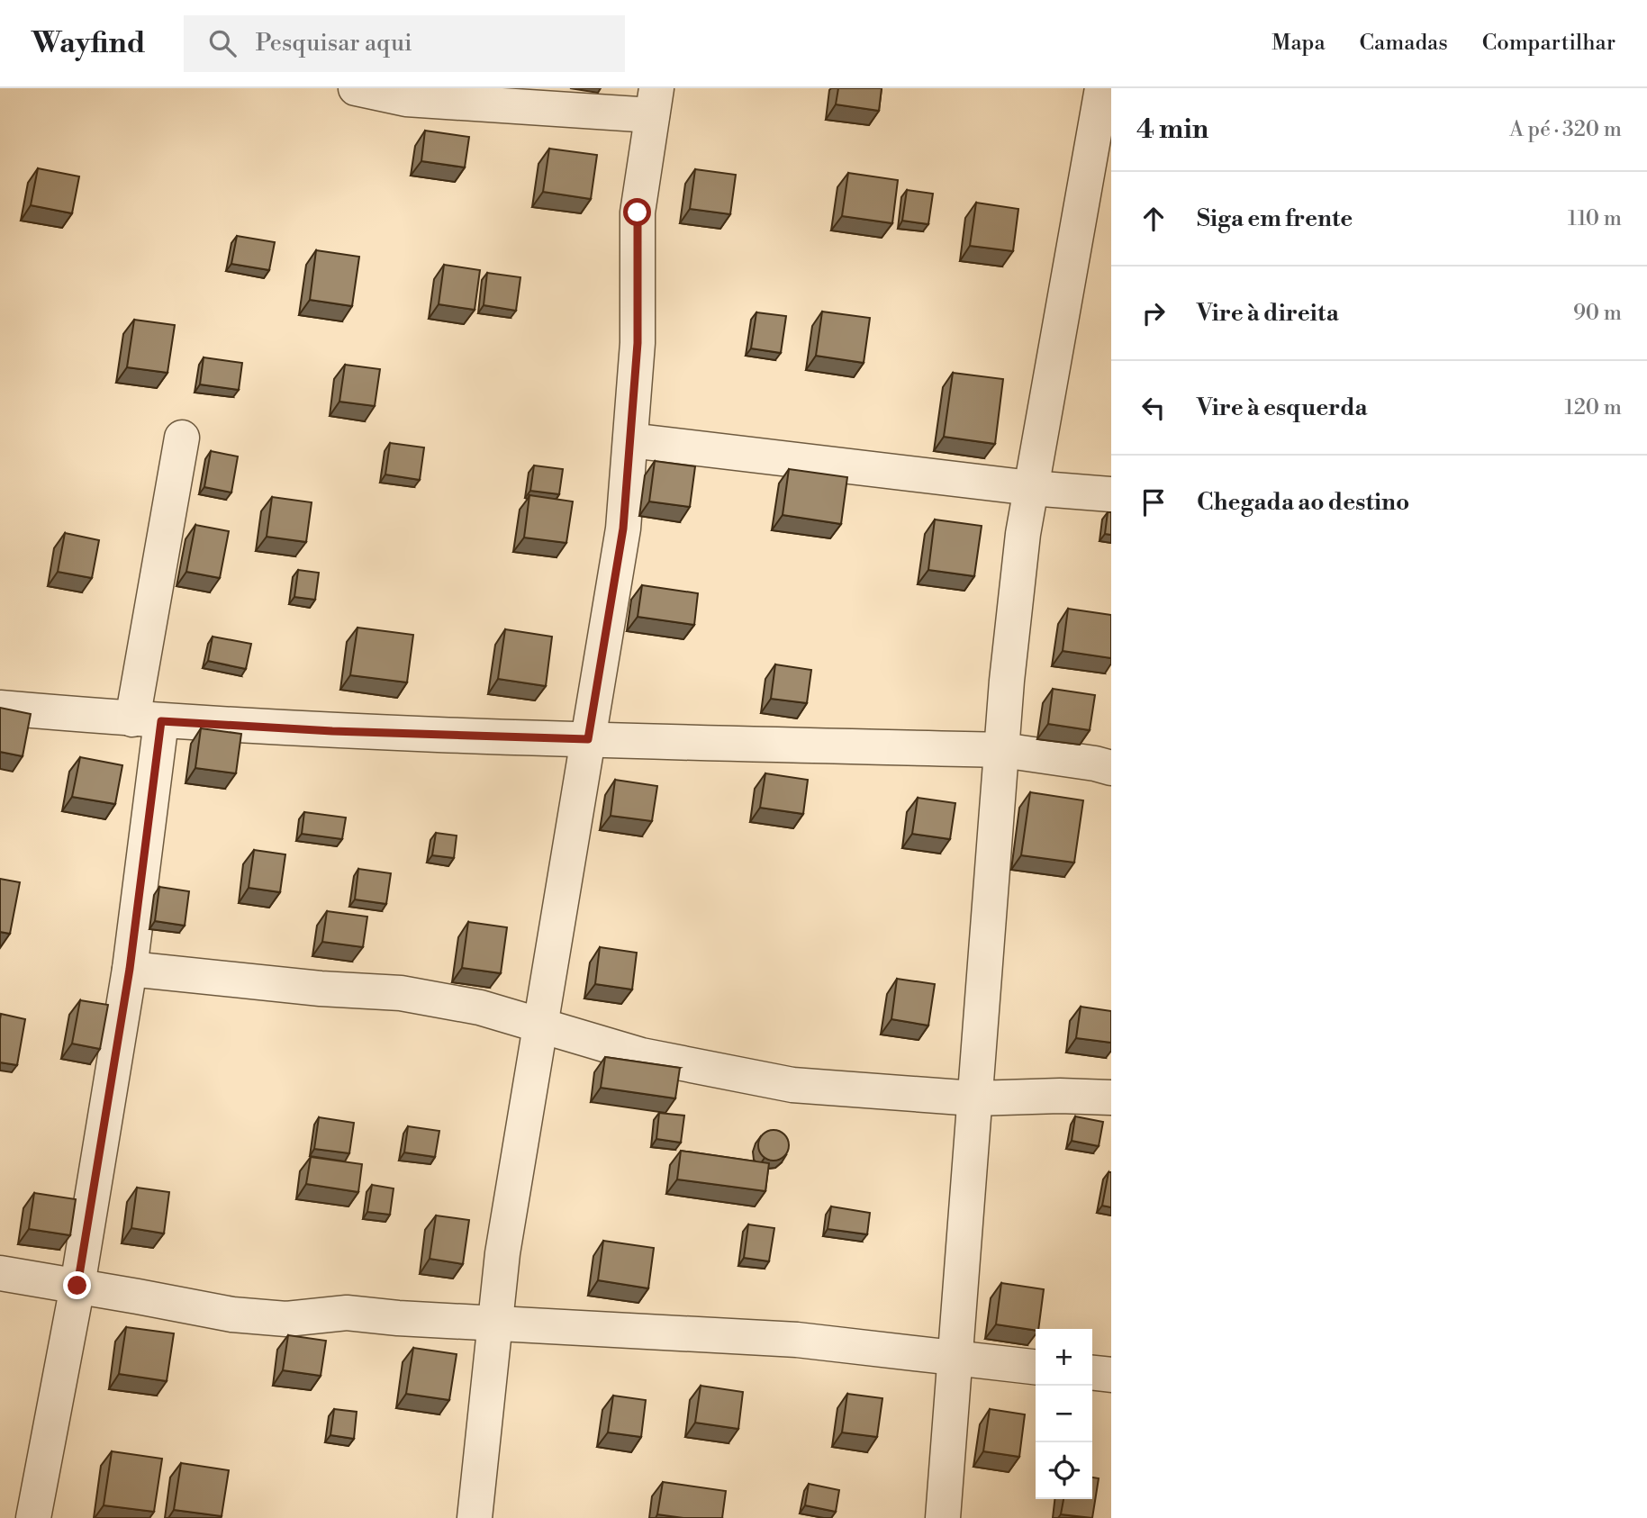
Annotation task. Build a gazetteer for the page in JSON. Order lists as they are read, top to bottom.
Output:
{
  "page": {
    "header": "Wayfind",
    "search": "Pesquisar aqui",
    "nav": ["Mapa", "Camadas", "Compartilhar"],
    "heading": ["4 min", "A pé · 320 m"],
    "list": [
      ["Siga em frente", "110 m"],
      ["Vire à direita", "90 m"],
      ["Vire à esquerda", "120 m"],
      "Chegada ao destino"
    ],
    "map_buttons": ["+", "−"]
  }
}
